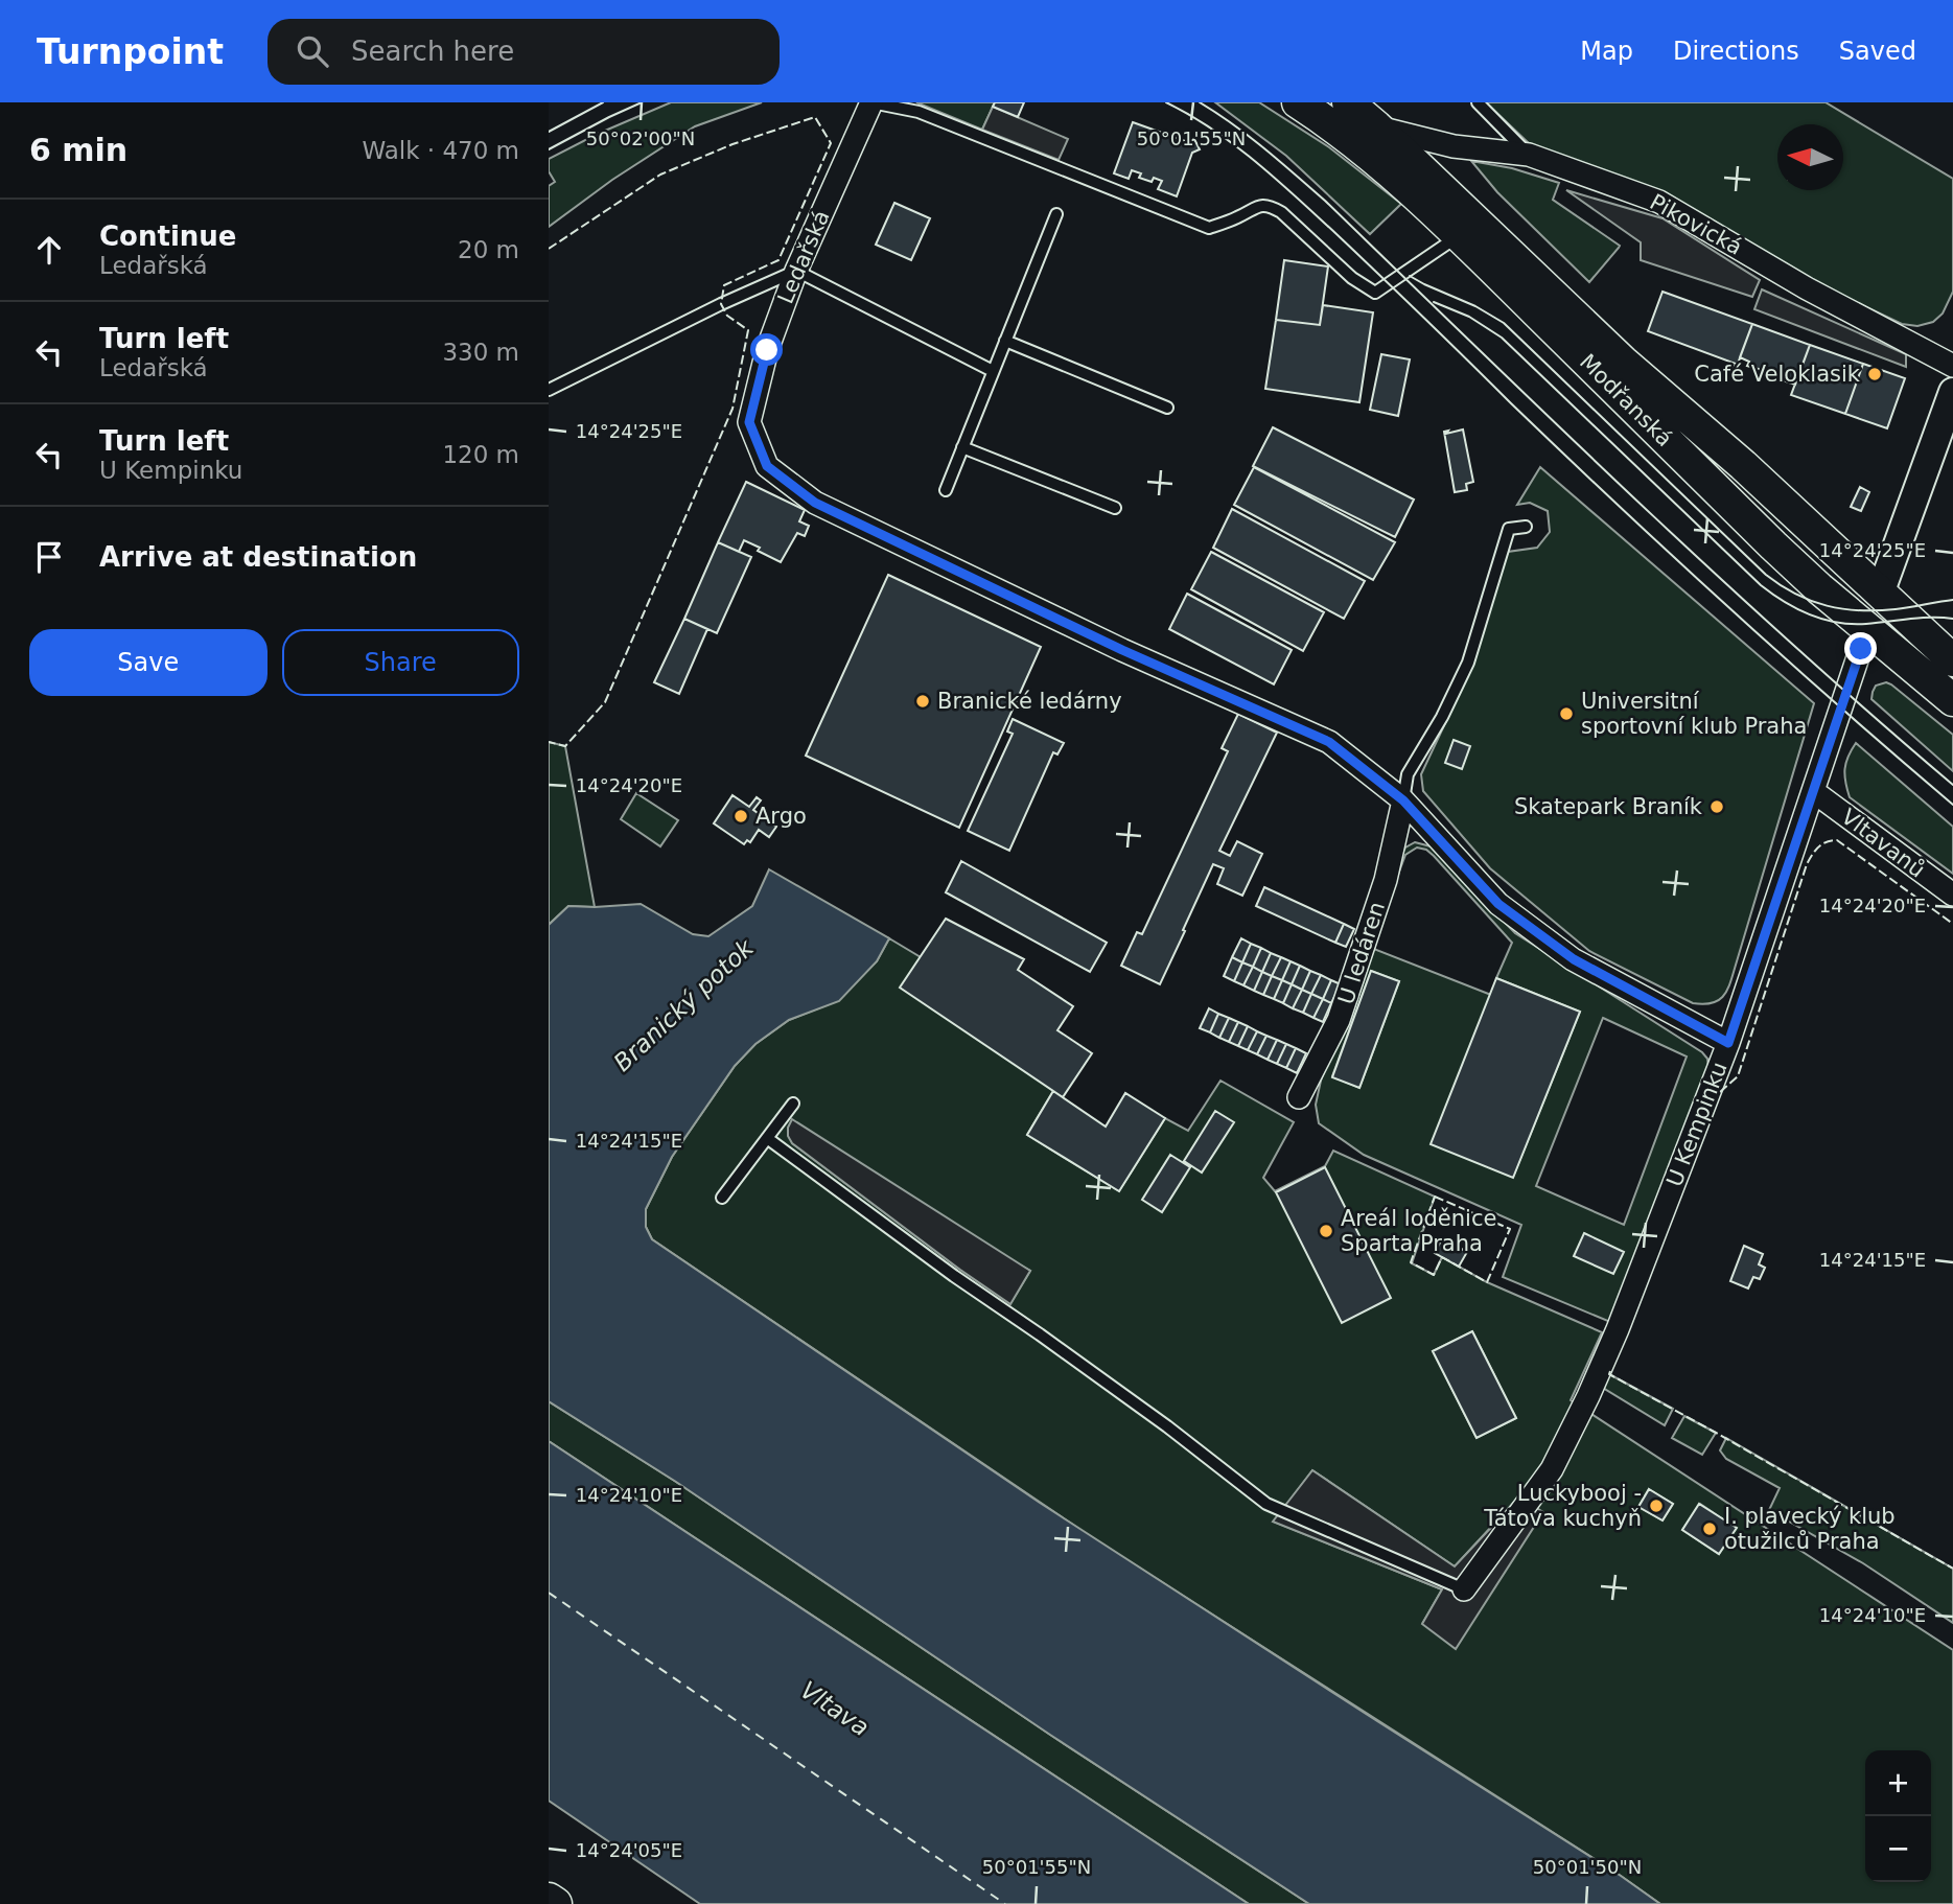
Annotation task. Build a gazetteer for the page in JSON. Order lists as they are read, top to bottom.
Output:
{
  "streets": {
    "main road": ["Modřanská"],
    "street": [
      "Pikovická",
      "Ledařská",
      "Vltavanů",
      "U ledáren",
      "U Kempinku"
    ]
  },
  "crossings": [
    ["Pikovická", "Modřanská"],
    ["Ledařská", "U ledáren"],
    ["Ledařská", "U Kempinku"],
    ["Modřanská", "U Kempinku"],
    ["Vltavanů", "U Kempinku"]
  ],
  "water": ["Branický potok", "Vltava"],
  "places": [
    "Café Veloklasik",
    "Branické ledárny",
    "Universitní sportovní klub Praha",
    "Skatepark Braník",
    "Argo",
    "Areál loděnice Sparta Praha",
    "Luckybooj - Tátova kuchyň",
    "I. plavecký klub otužilců Praha"
  ],
  "north": "left",
  "page": {
    "header": "Turnpoint",
    "search": "Search here",
    "nav": ["Map", "Directions", "Saved"],
    "heading": ["6 min", "Walk · 470 m"],
    "list": [
      ["Continue", "Ledařská", "20 m"],
      ["Turn left", "Ledařská", "330 m"],
      ["Turn left", "U Kempinku", "120 m"],
      "Arrive at destination"
    ],
    "buttons": ["Save", "Share"],
    "map_buttons": ["+", "−"]
  },
  "coordinates": [
    "50°01'55\"N",
    "50°02'00\"N",
    "14°24'25\"E",
    "14°24'20\"E",
    "14°24'15\"E",
    "14°24'10\"E",
    "14°24'05\"E",
    "50°01'50\"N"
  ]
}
